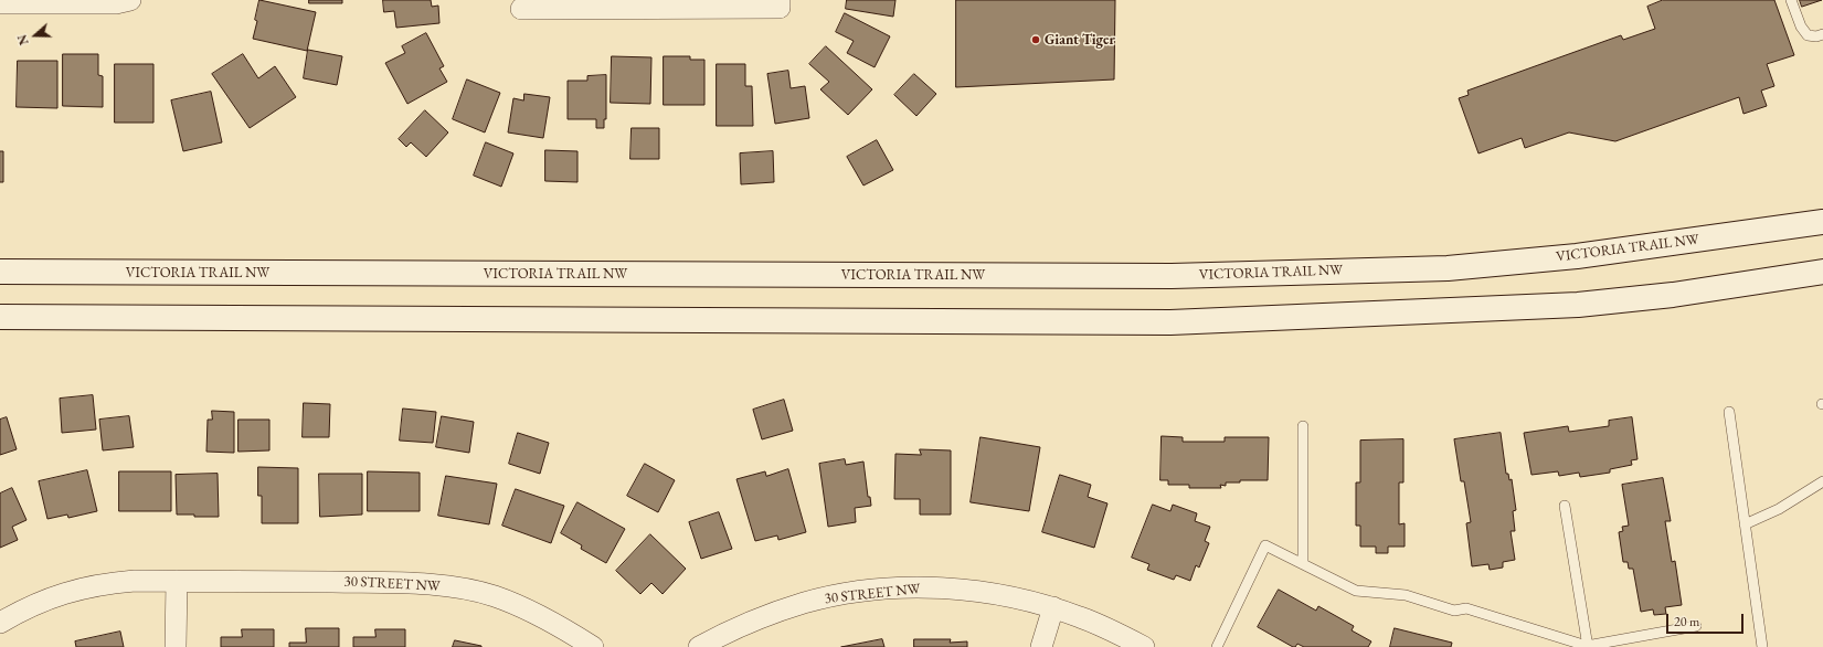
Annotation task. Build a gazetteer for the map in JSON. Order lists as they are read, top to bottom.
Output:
{
  "streets": {
    "main road": ["VICTORIA TRAIL NW"],
    "street": ["30 STREET NW"]
  },
  "places": ["Giant Tiger"],
  "scale_bar": "20 m",
  "north": "left"
}
